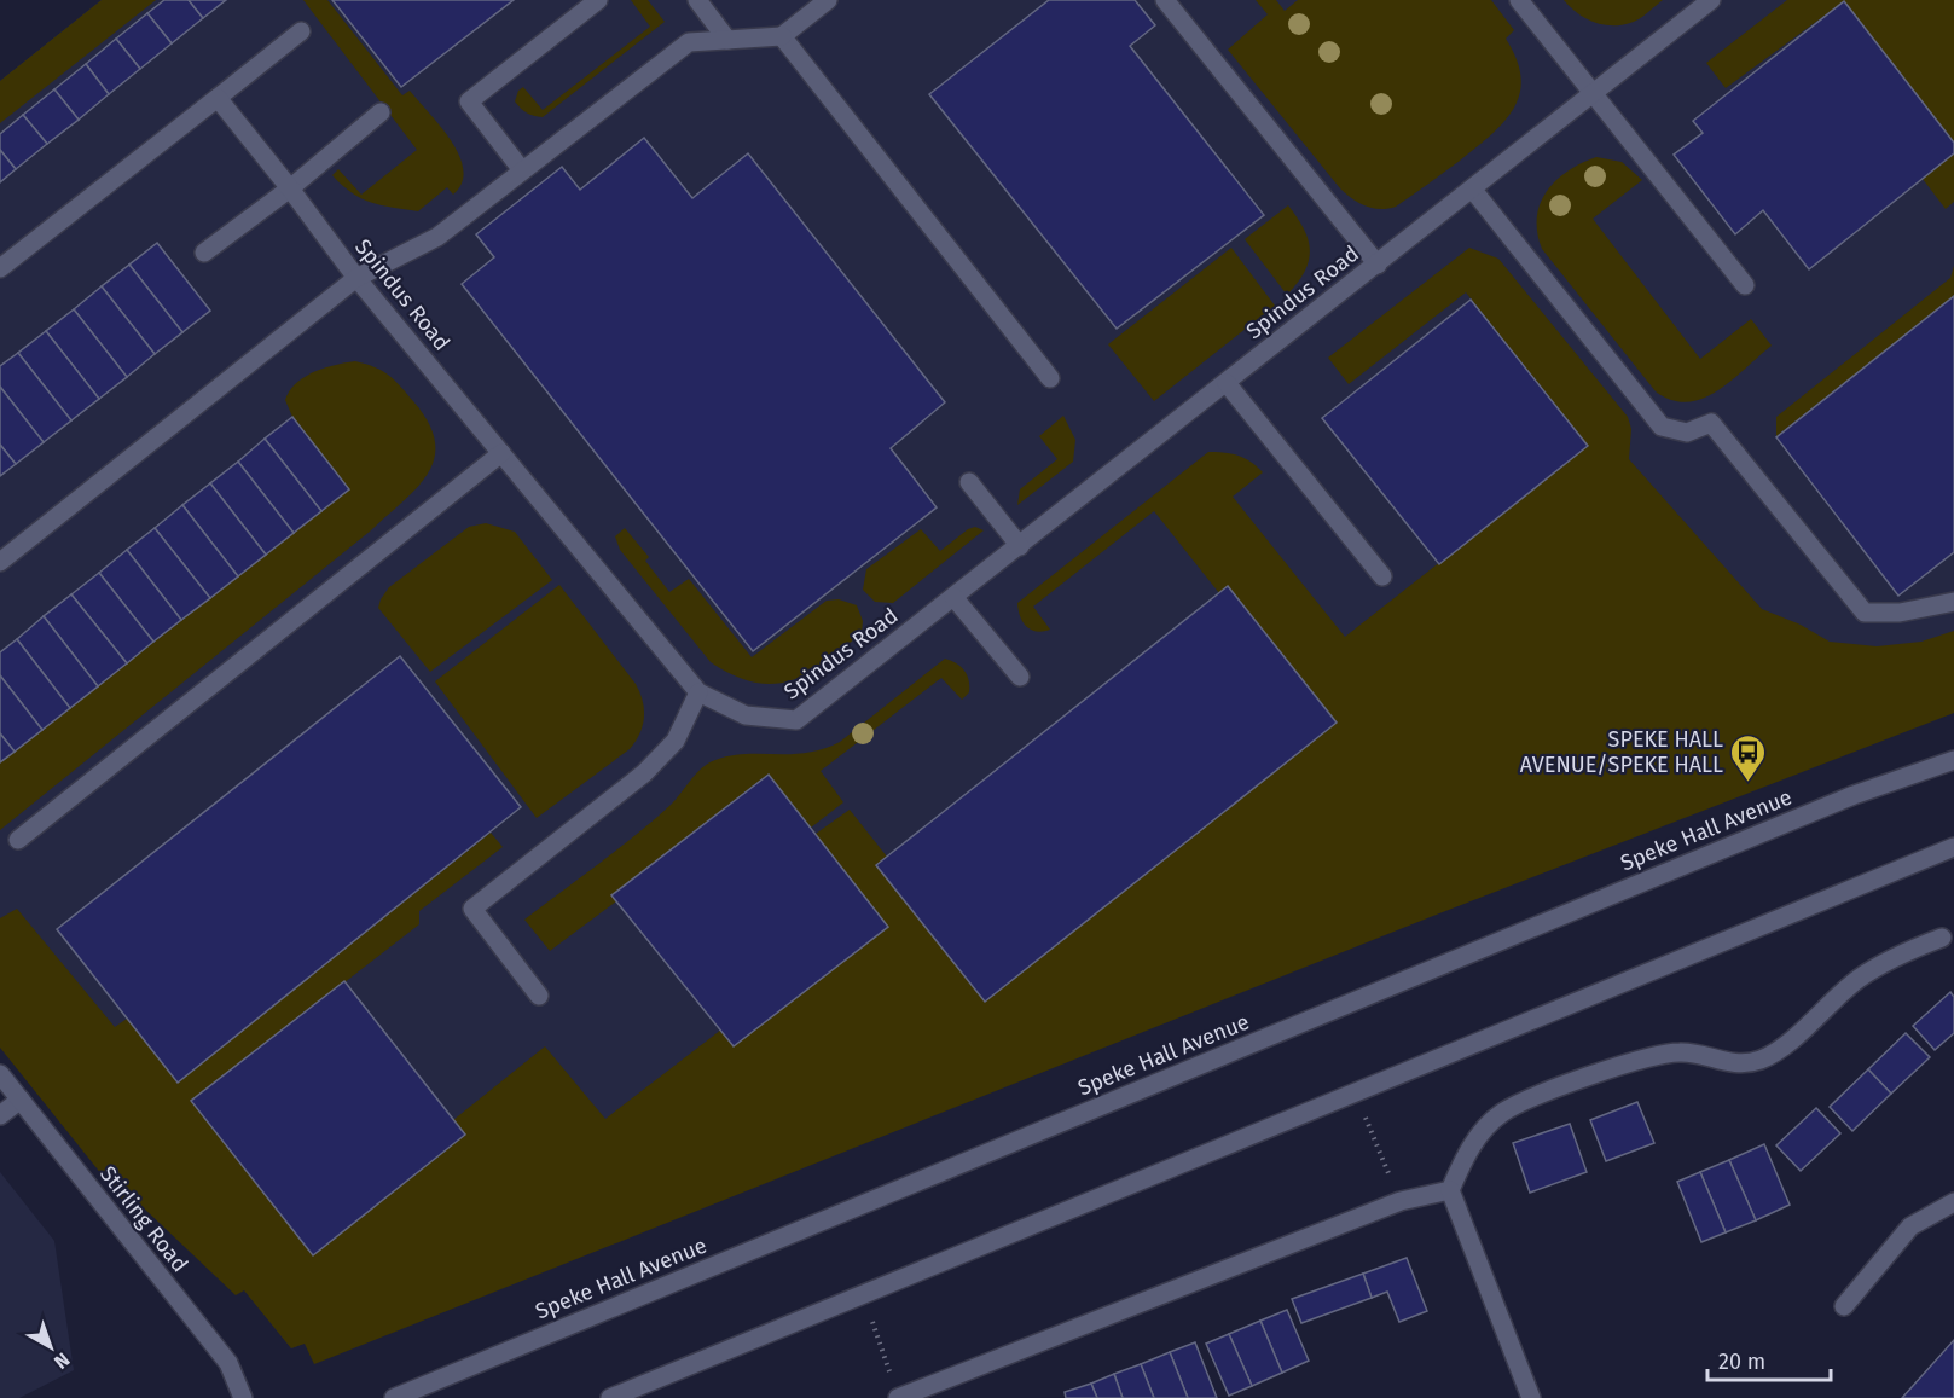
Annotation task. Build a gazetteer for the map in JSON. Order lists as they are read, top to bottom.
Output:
{
  "streets": {
    "street": ["Spindus Road", "Speke Hall Avenue", "Stirling Road"]
  },
  "places": {
    "bus stop": ["SPEKE HALL AVENUE/SPEKE HALL"]
  },
  "scale_bar": "20 m",
  "north": "bottom right"
}
